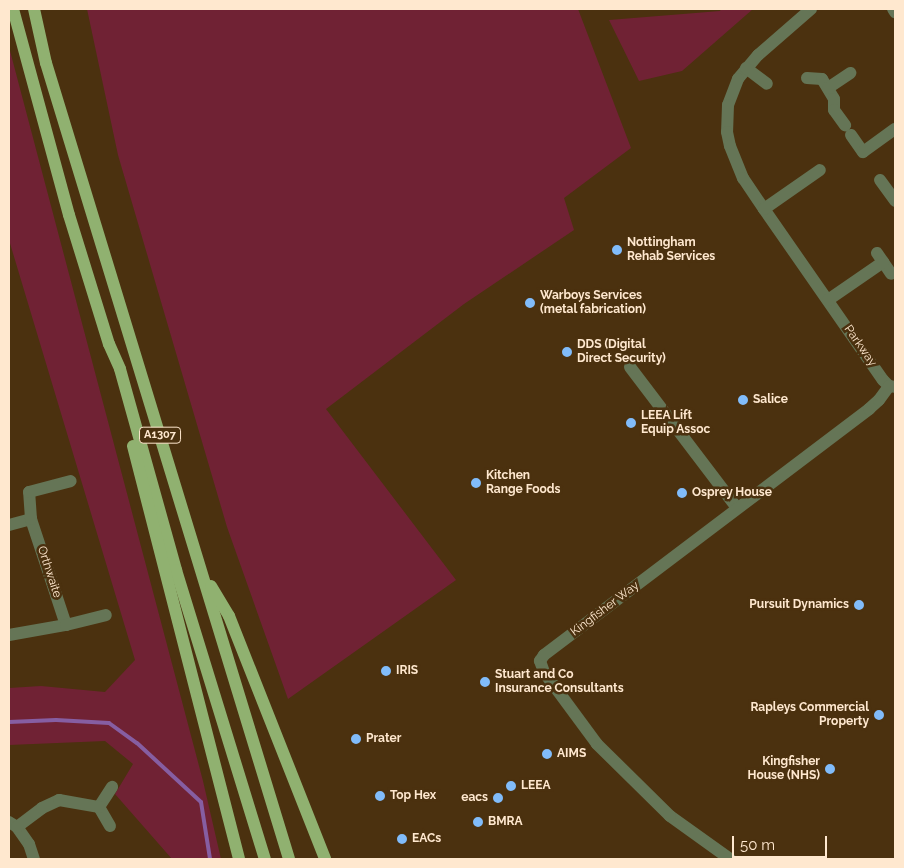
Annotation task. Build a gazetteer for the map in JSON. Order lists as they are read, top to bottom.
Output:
{
  "streets": {
    "main road": ["A1307"],
    "street": ["Parkway", "Orthwaite", "Kingfisher Way"]
  },
  "crossings": [
    ["Parkway", "Kingfisher Way"]
  ],
  "places": [
    "Nottingham Rehab Services",
    "Warboys Services (metal fabrication)",
    "DDS (Digital Direct Security)",
    "Salice",
    "LEEA Lift Equip Assoc",
    "Kitchen Range Foods",
    "Osprey House",
    "Pursuit Dynamics",
    "IRIS",
    "Stuart and Co Insurance Consultants",
    "Rapleys Commercial Property",
    "Prater",
    "AIMS",
    "Kingfisher House (NHS)",
    "LEEA",
    "Top Hex",
    "eacs",
    "BMRA",
    "EACs"
  ],
  "scale_bar": "50 m"
}
